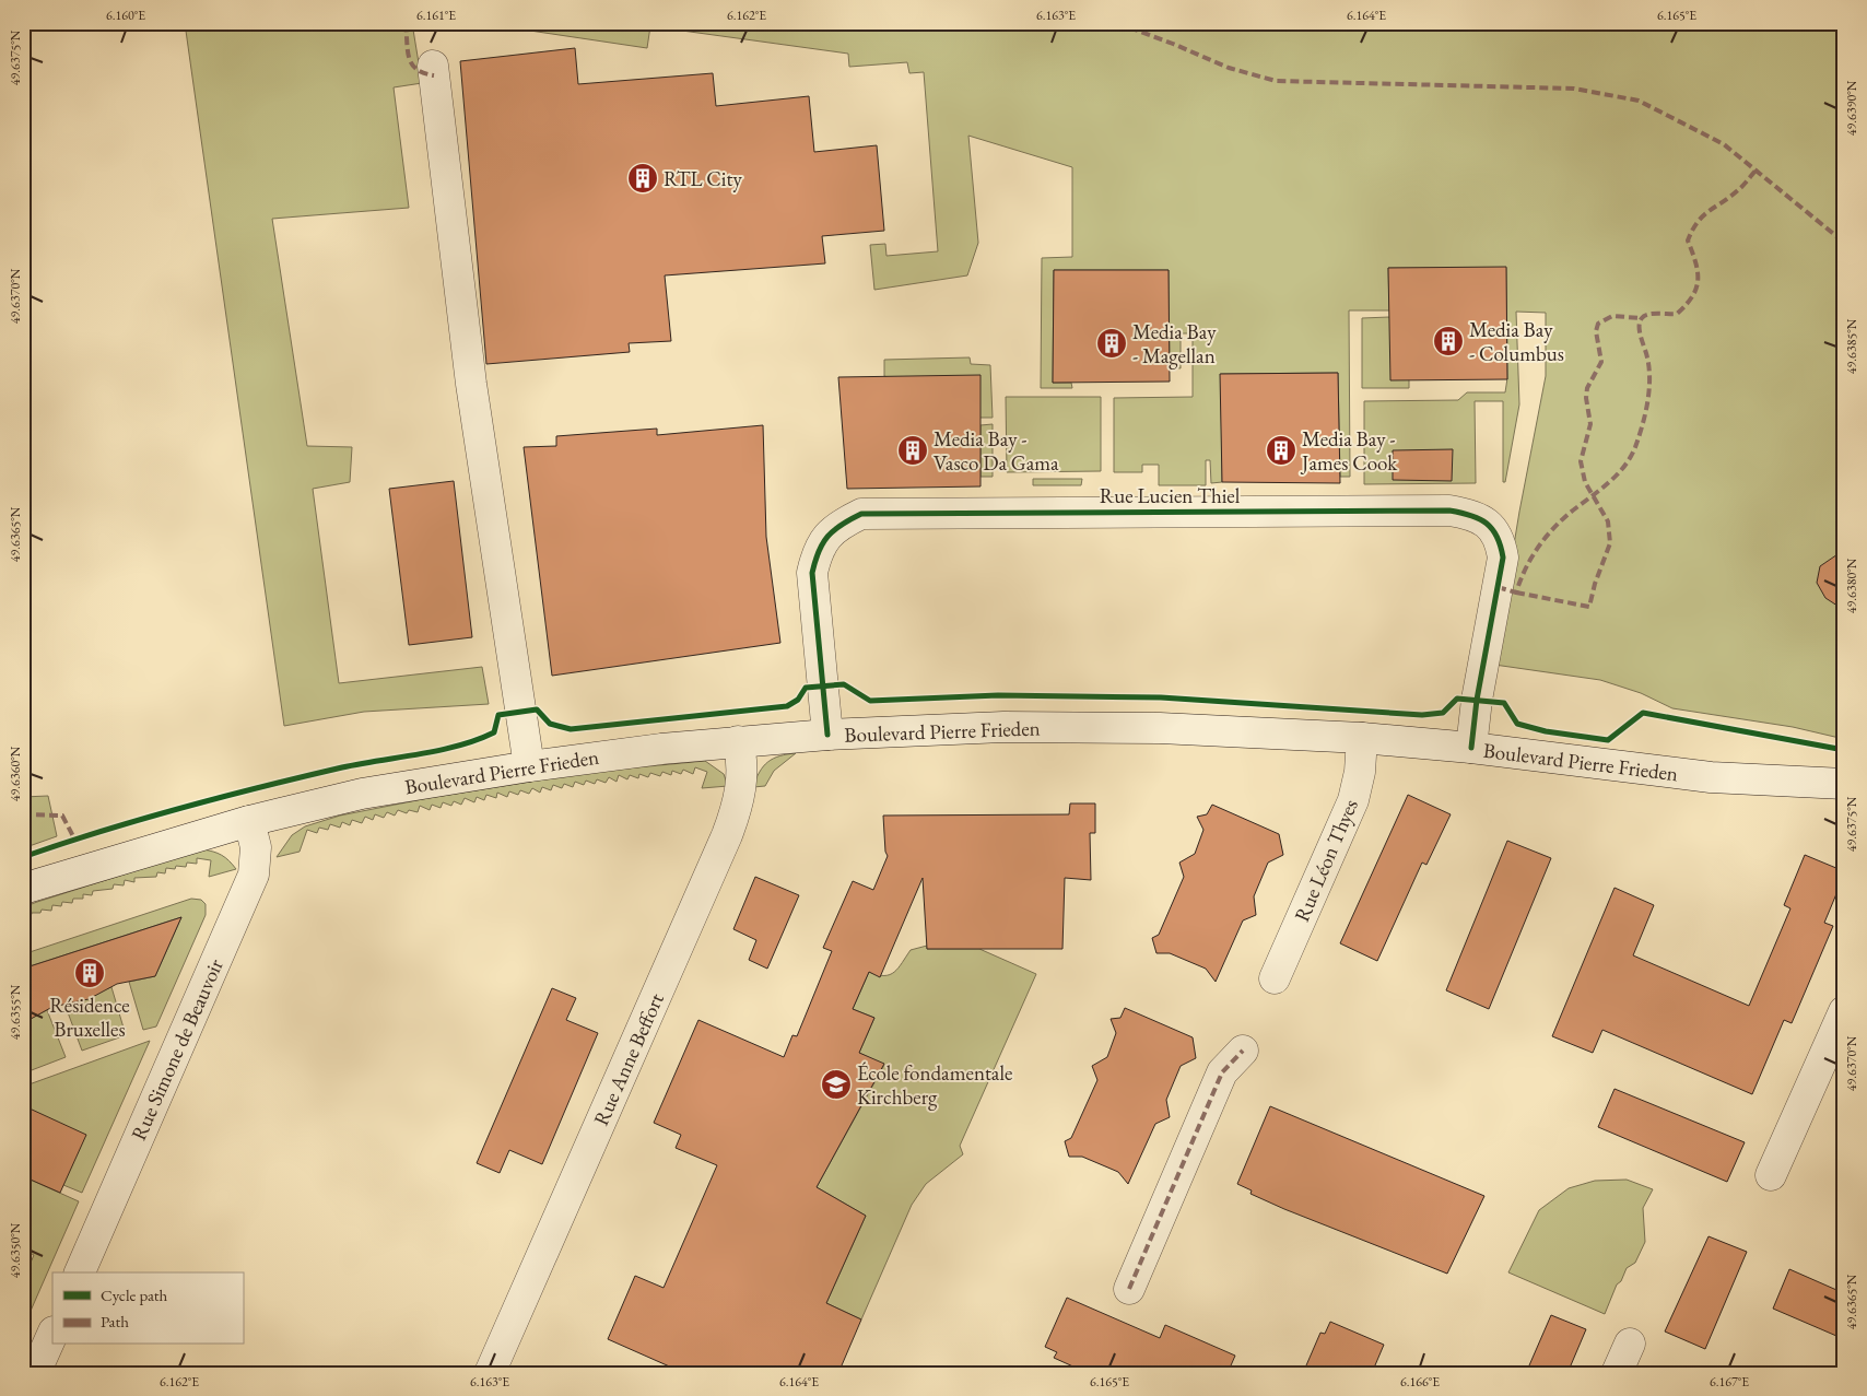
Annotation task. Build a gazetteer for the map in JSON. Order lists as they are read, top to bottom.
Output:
{
  "streets": {
    "street": [
      "Rue Lucien Thiel",
      "Boulevard Pierre Frieden",
      "Rue Léon Thyes",
      "Rue Simone de Beauvoir",
      "Rue Anne Beffort"
    ]
  },
  "crossings": [
    ["Rue Lucien Thiel", "Boulevard Pierre Frieden"],
    ["Boulevard Pierre Frieden", "Rue Léon Thyes"],
    ["Boulevard Pierre Frieden", "Rue Simone de Beauvoir"],
    ["Boulevard Pierre Frieden", "Rue Anne Beffort"]
  ],
  "places": {
    "building": [
      "RTL City",
      "Media Bay - Columbus",
      "Media Bay - Magellan",
      "Media Bay - Vasco Da Gama",
      "Media Bay - James Cook",
      "Résidence Bruxelles"
    ],
    "school or university": ["École fondamentale Kirchberg"]
  },
  "legend": ["Cycle path", "Path"],
  "coordinates": [
    "6.160°E",
    "6.161°E",
    "6.162°E",
    "6.163°E",
    "6.164°E",
    "6.165°E",
    "49.6375°N",
    "49.6390°N",
    "49.6370°N",
    "49.6385°N",
    "49.6365°N",
    "49.6380°N",
    "49.6360°N",
    "49.6355°N",
    "49.6350°N",
    "6.166°E",
    "6.167°E"
  ]
}
